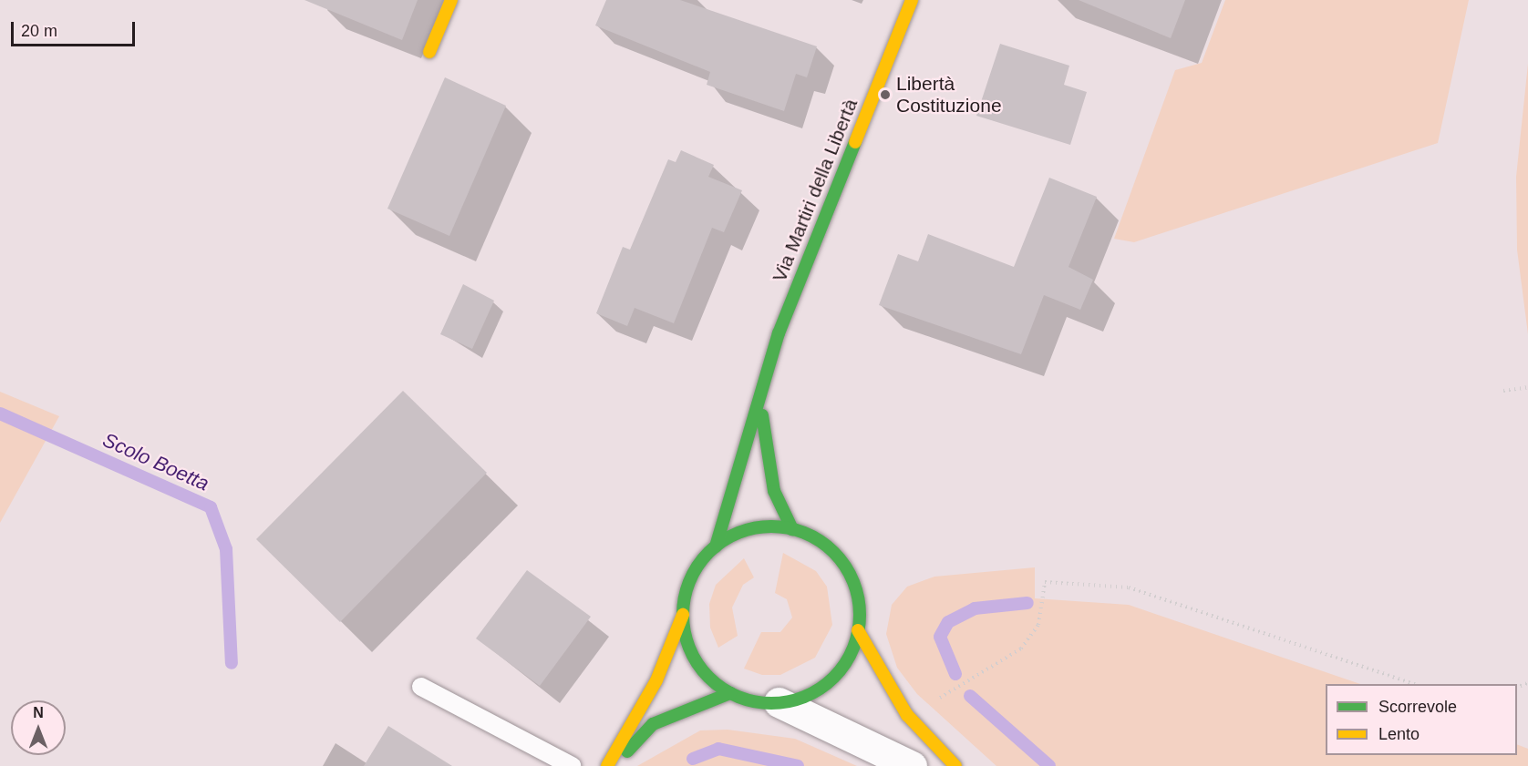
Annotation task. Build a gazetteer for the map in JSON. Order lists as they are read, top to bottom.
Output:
{
  "streets": {
    "street": ["Via Martiri della Libertà"]
  },
  "water": ["Scolo Boetta"],
  "places": ["Libertà Costituzione"],
  "legend": ["Scorrevole", "Lento"],
  "scale_bar": "20 m",
  "north": "top"
}
